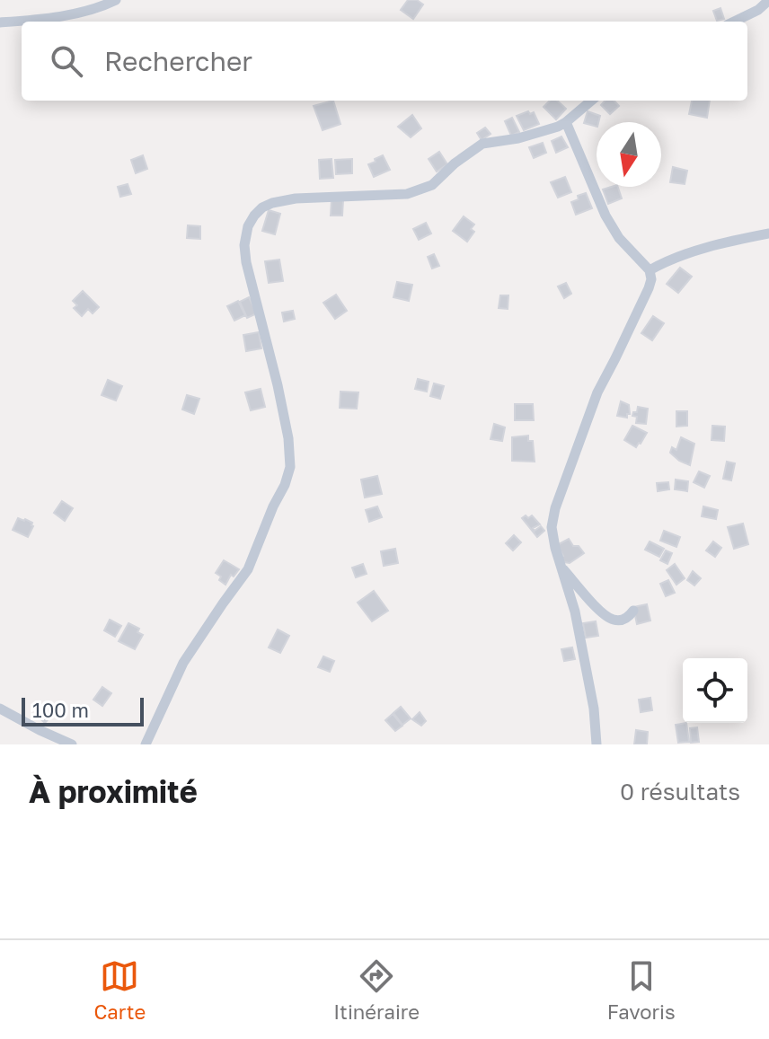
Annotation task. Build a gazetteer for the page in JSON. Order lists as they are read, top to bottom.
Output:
{
  "scale_bar": "100 m",
  "north": "bottom",
  "page": {
    "search": "Rechercher",
    "scale": "100 m",
    "heading": ["À proximité", "0 résultats"],
    "nav": ["Carte", "Itinéraire", "Favoris"]
  }
}
